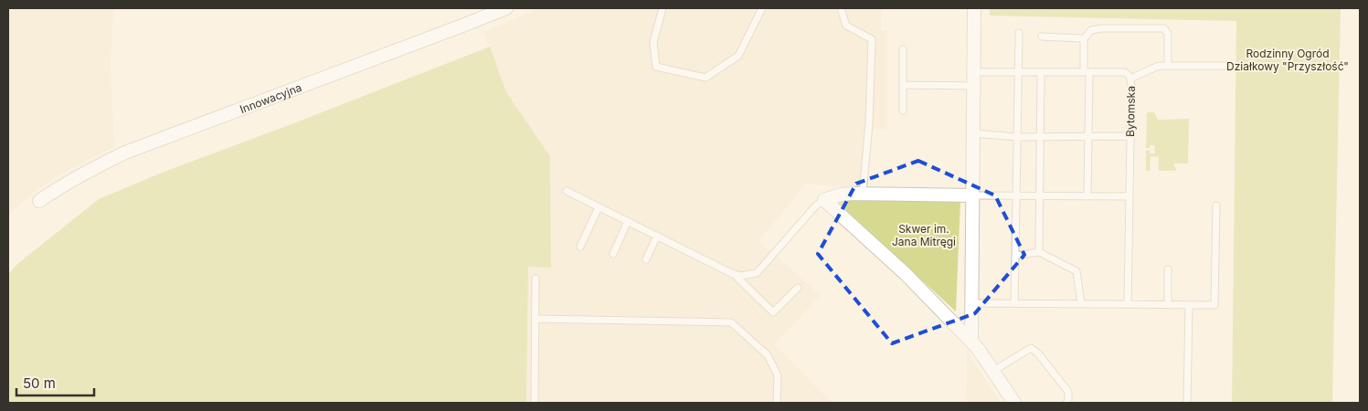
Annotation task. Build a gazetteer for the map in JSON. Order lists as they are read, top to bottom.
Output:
{
  "streets": {
    "street": ["Innowacyjna"],
    "lane": ["Bytomska"]
  },
  "parks": ["Rodzinny Ogród Działkowy \"Przyszłość\"", "Skwer im. Jana Mitręgi"],
  "scale_bar": "50 m"
}
